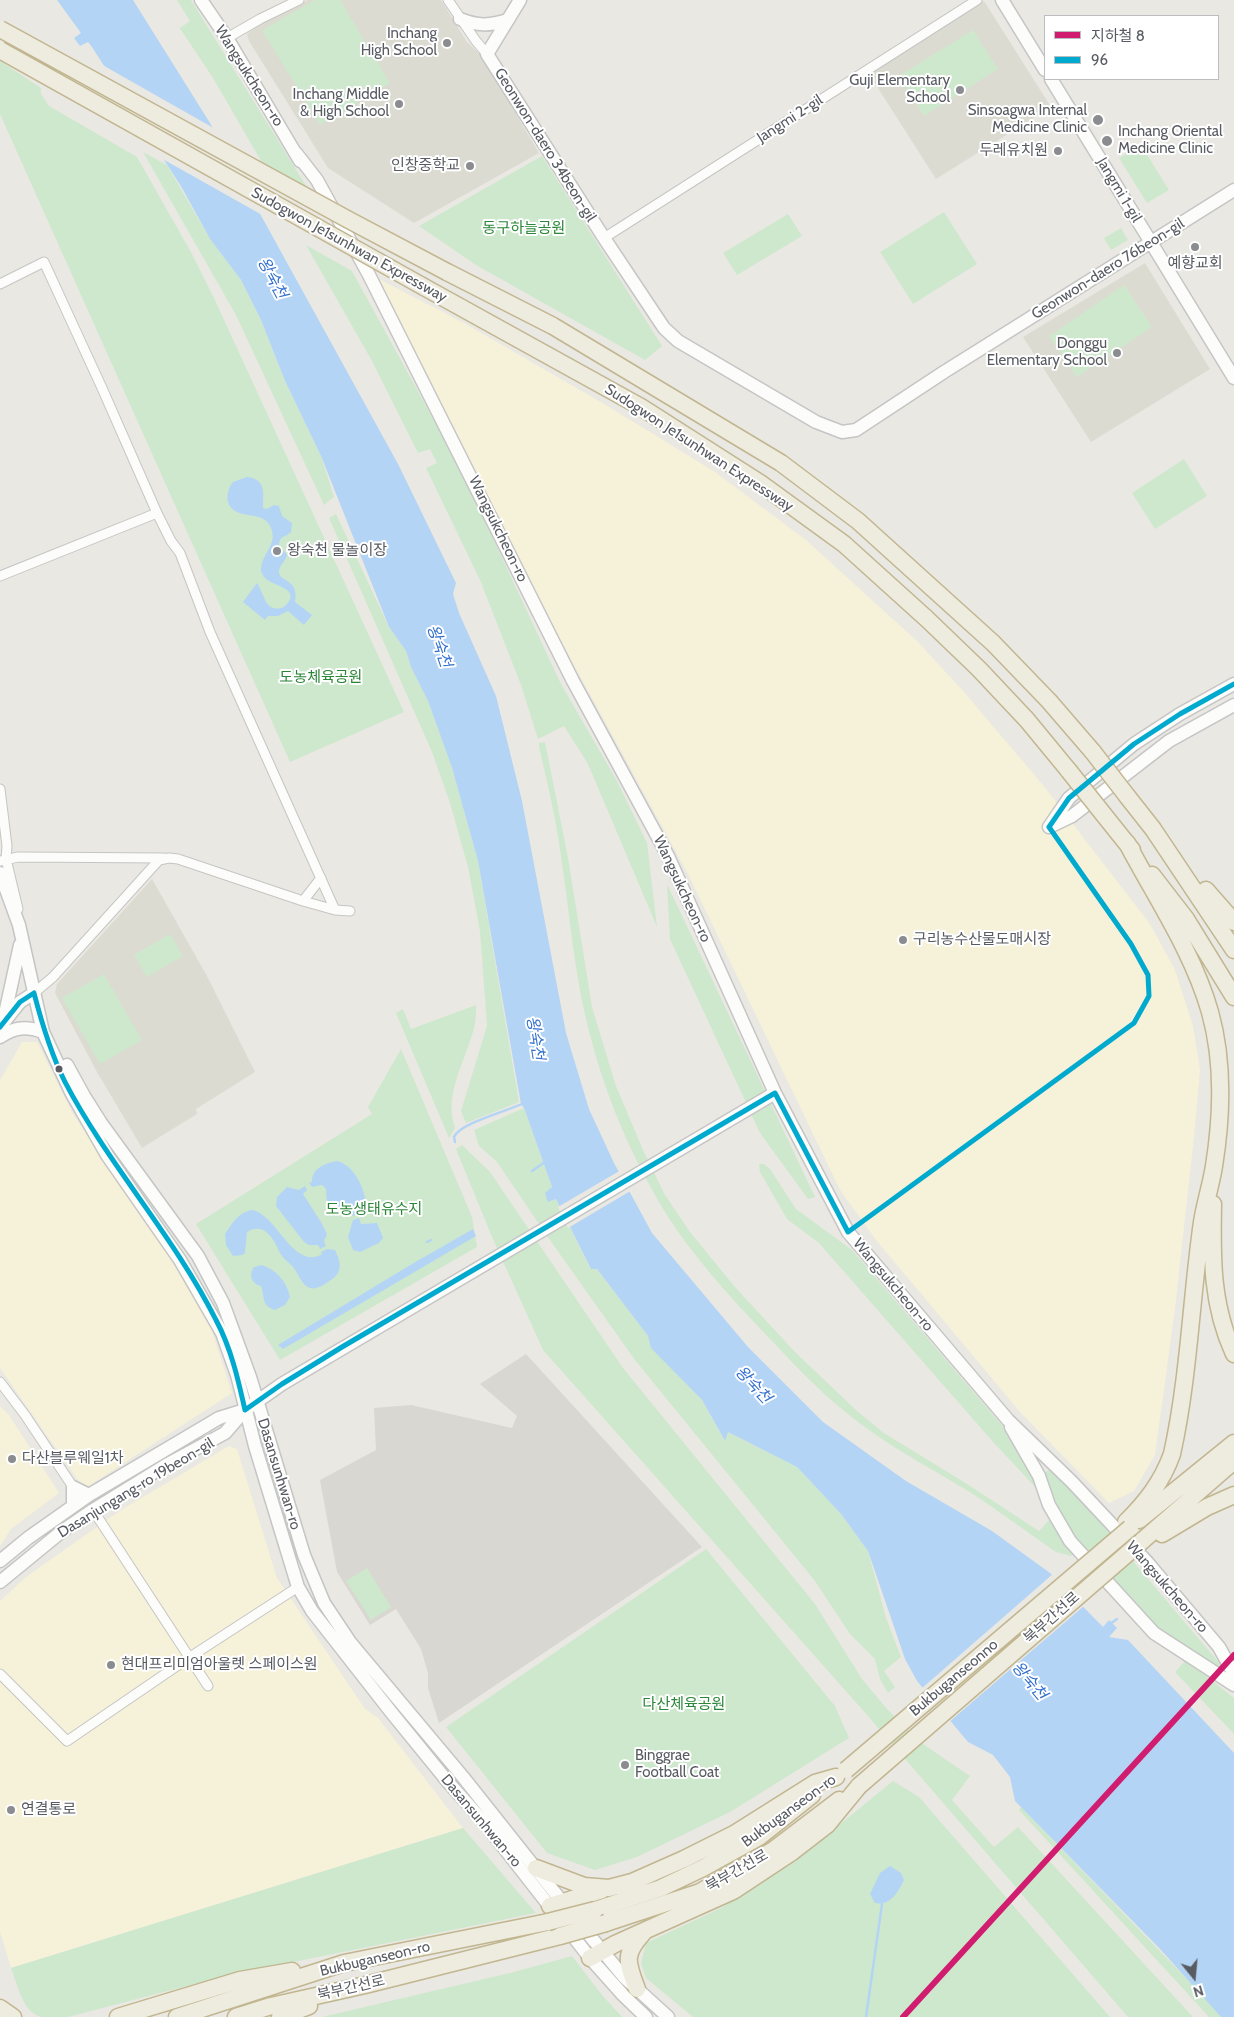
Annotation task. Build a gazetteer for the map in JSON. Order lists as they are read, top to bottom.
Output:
{
  "streets": {
    "highway": [
      "Sudogwon Je1sunhwan Expressway",
      "북부간선로",
      "Bukbuganseonno",
      "Bukbuganseon-ro"
    ],
    "street": [
      "Wangsukcheon-ro",
      "Jangmi 2-gil",
      "Geonwon-daero 34beon-gil",
      "Jangmi 1-gil",
      "Geonwon-daero 76beon-gil",
      "Dasansunhwan-ro",
      "Dasanjungang-ro 19beon-gil"
    ]
  },
  "crossings": [
    ["Wangsukcheon-ro", "Dasanjungang-ro 19beon-gil"],
    ["Jangmi 2-gil", "Geonwon-daero 34beon-gil"],
    ["Jangmi 2-gil", "Geonwon-daero 76beon-gil"],
    ["Geonwon-daero 34beon-gil", "Geonwon-daero 76beon-gil"],
    ["Jangmi 1-gil", "Geonwon-daero 76beon-gil"],
    ["Dasansunhwan-ro", "Dasanjungang-ro 19beon-gil"],
    ["Dasansunhwan-ro", "Bukbuganseon-ro"],
    ["Bukbuganseonno", "Bukbuganseon-ro"]
  ],
  "water": ["왕숙천"],
  "parks": [
    "동구하늘공원",
    "도농체육공원",
    "도농생태유수지",
    "다산체육공원"
  ],
  "places": [
    "Inchang High School",
    "Guji Elementary School",
    "Inchang Middle & High School",
    "Sinsoagwa Internal Medicine Clinic",
    "Inchang Oriental Medicine Clinic",
    "두레유치원",
    "인창중학교",
    "예향교회",
    "Donggu Elementary School",
    "왕숙천 물놀이장",
    "구리농수산물도매시장",
    "다산블루웨일1차",
    "현대프리미엄아울렛 스페이스원",
    "Binggrae Football Coat",
    "연결통로"
  ],
  "lines": ["transit line 96", "metro line 8"],
  "legend": ["지하철 8", "96"],
  "north": "bottom"
}
